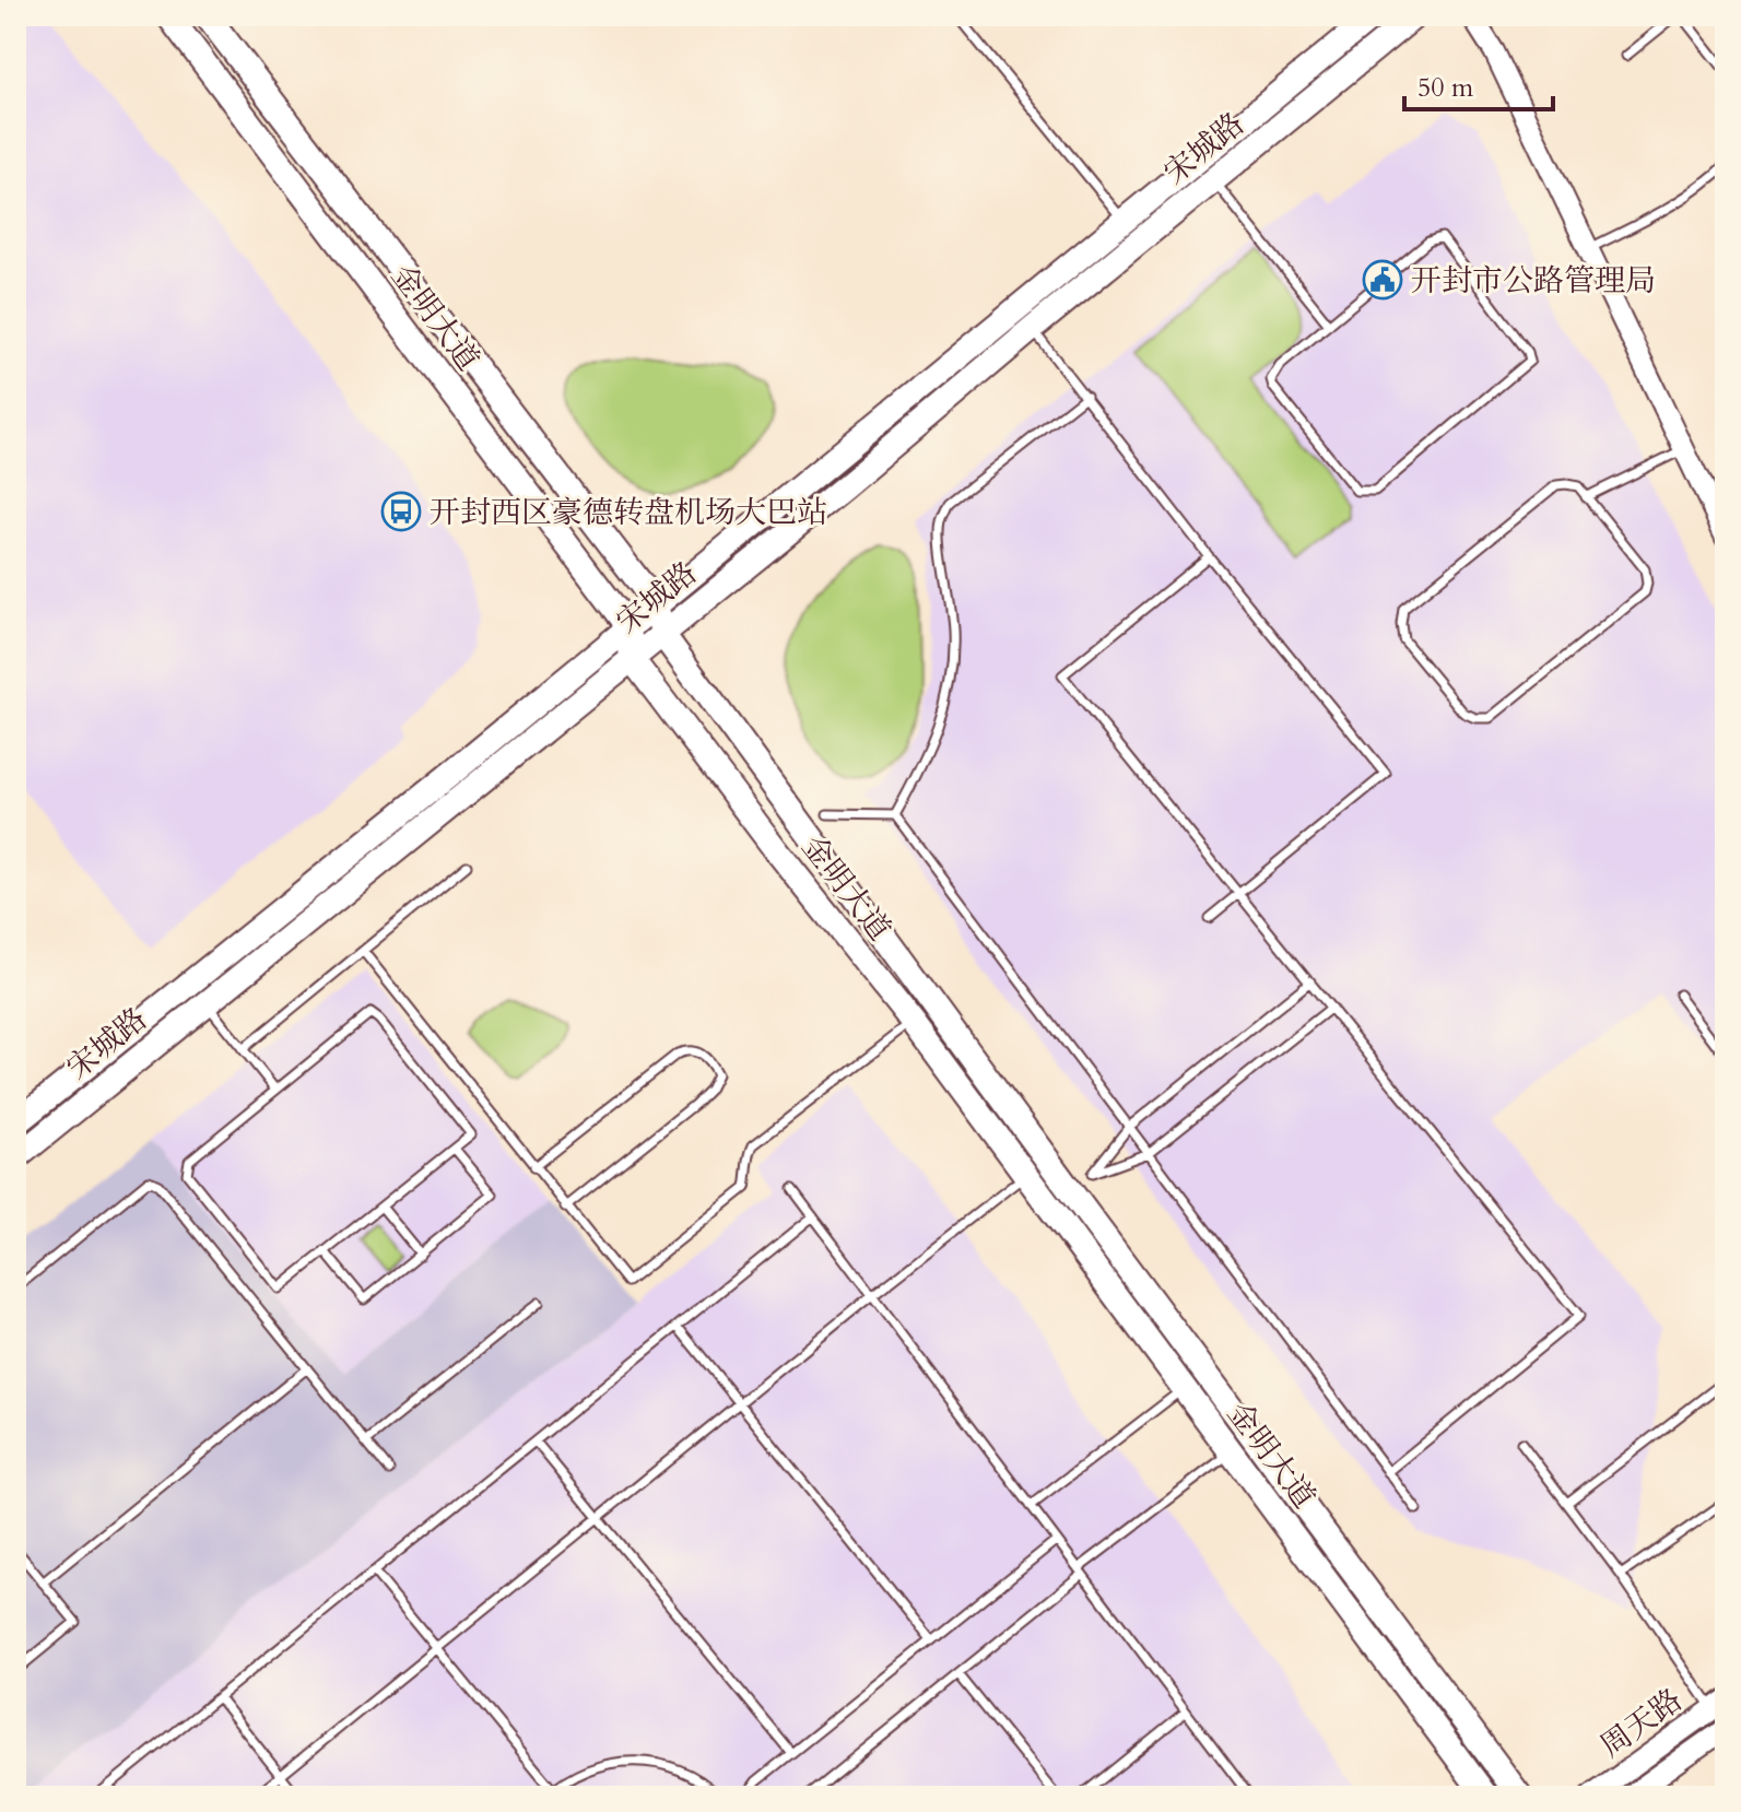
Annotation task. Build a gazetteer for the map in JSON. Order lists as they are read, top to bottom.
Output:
{
  "streets": {
    "main road": ["宋城路", "金明大道"],
    "street": ["周天路"]
  },
  "crossings": [
    ["宋城路", "金明大道"]
  ],
  "places": {
    "public building": ["开封市公路管理局"],
    "bus stop": ["开封西区豪德转盘机场大巴站"]
  },
  "scale_bar": "50 m"
}
